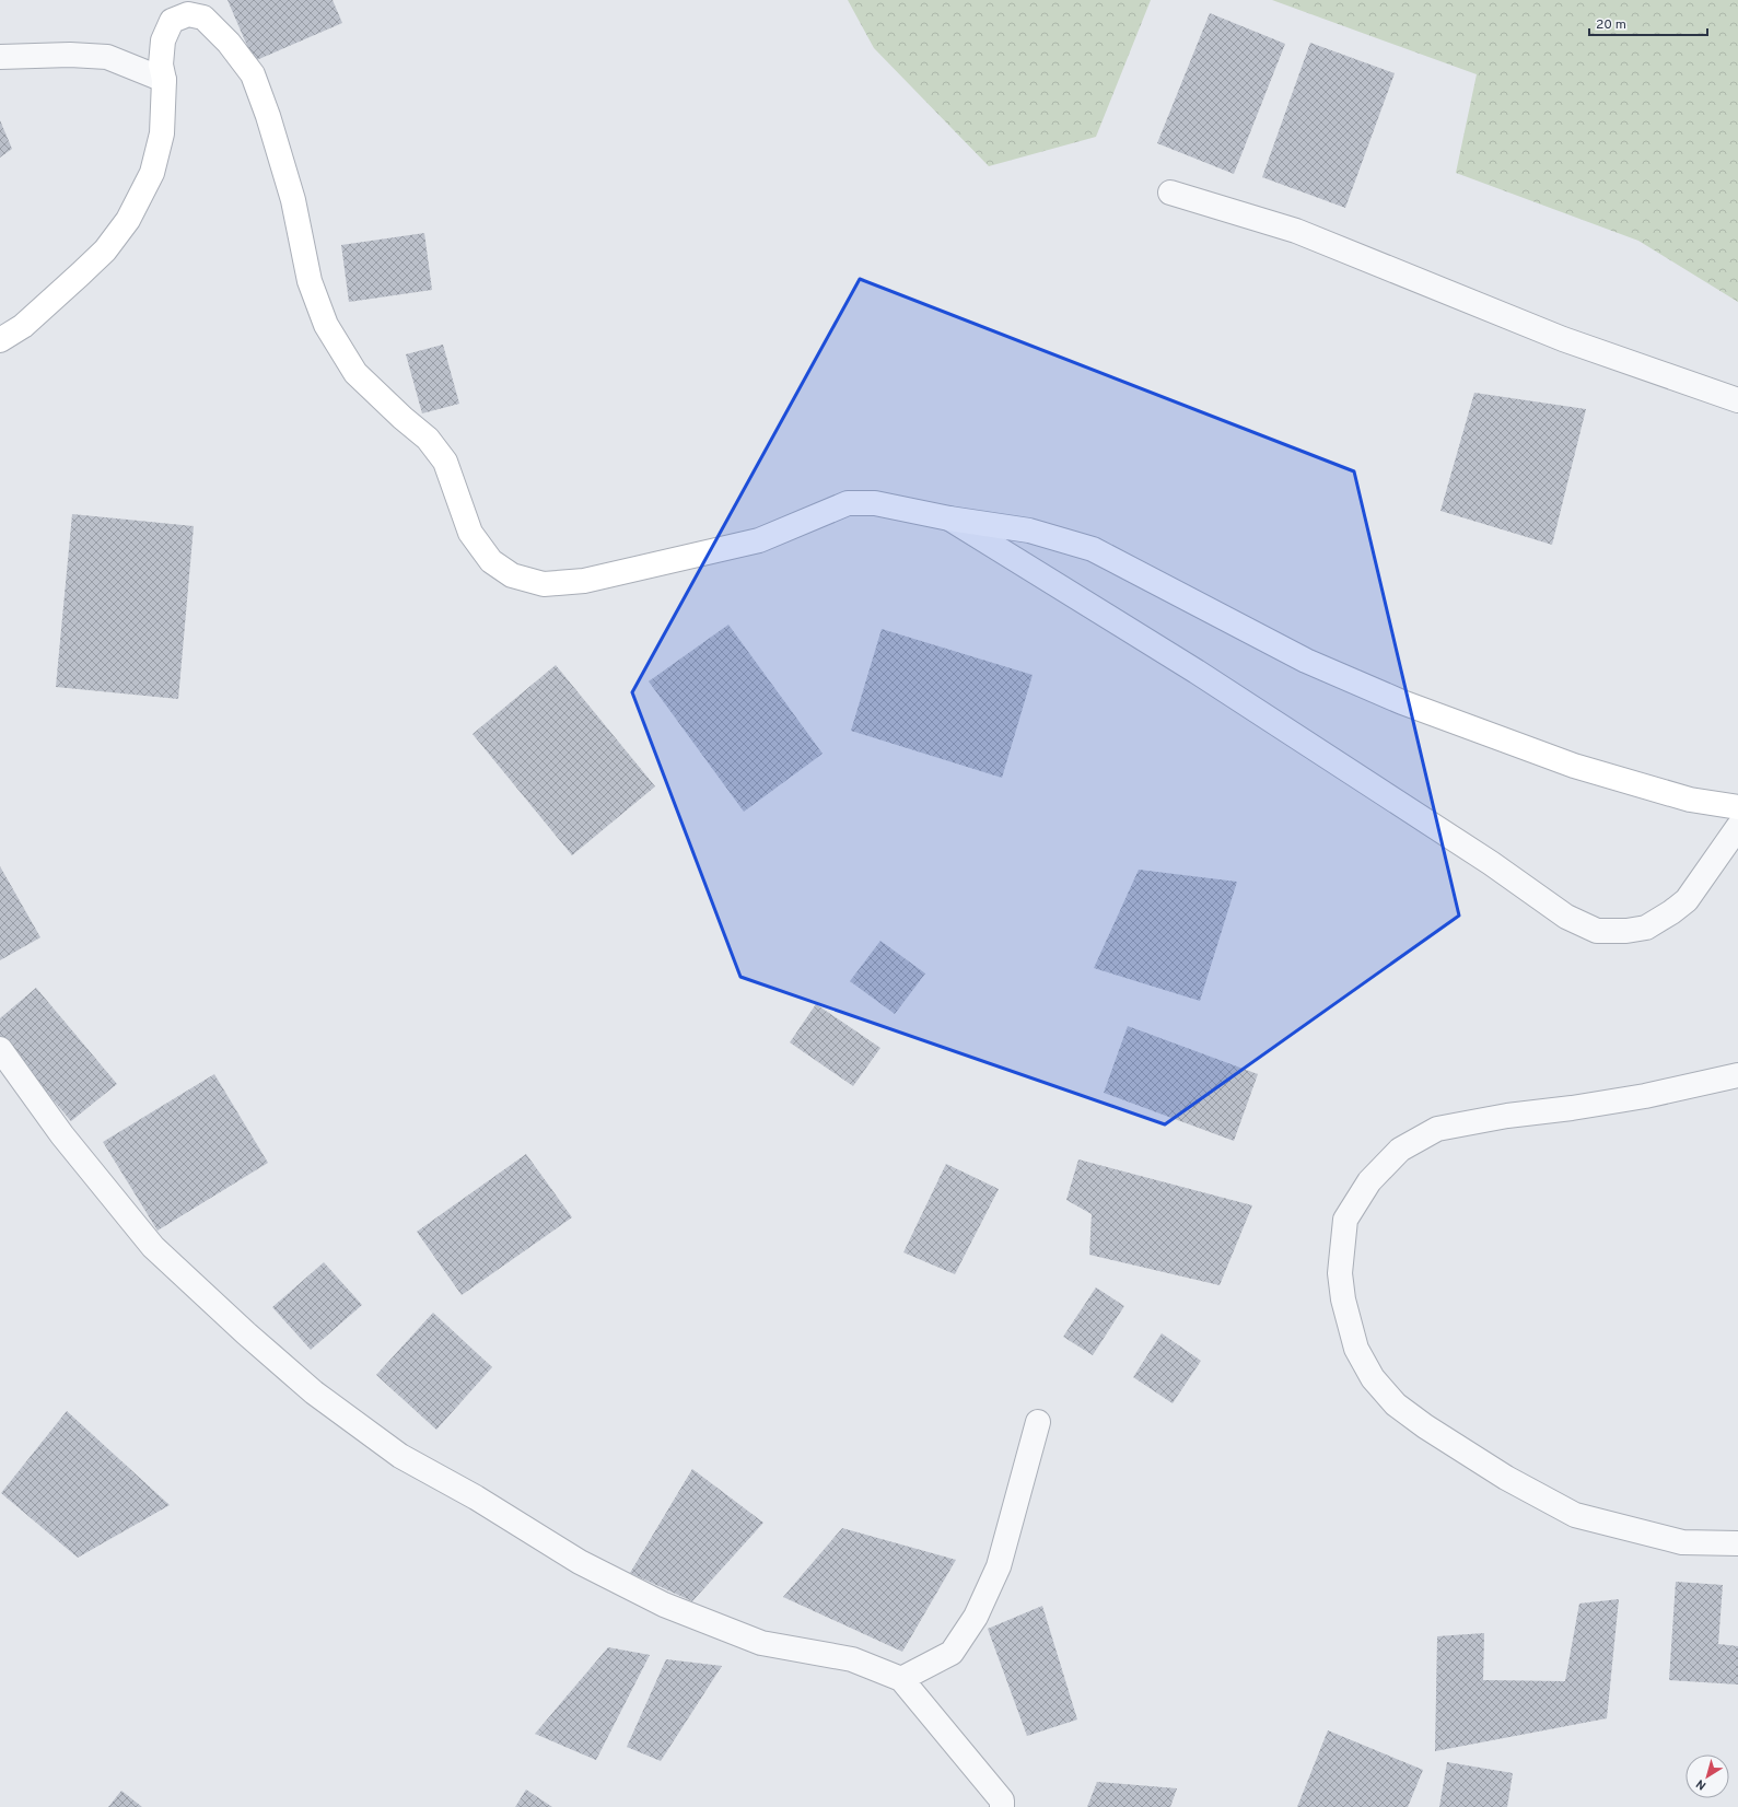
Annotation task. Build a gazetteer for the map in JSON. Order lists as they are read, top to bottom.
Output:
{
  "scale_bar": "20 m",
  "north": "bottom left"
}
